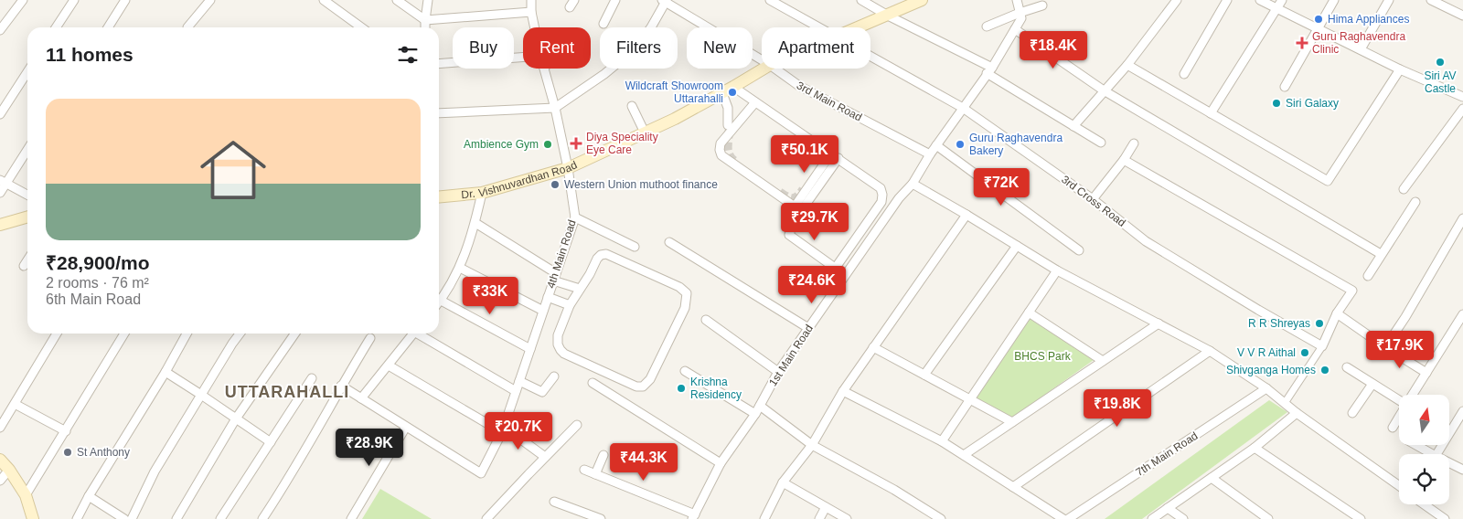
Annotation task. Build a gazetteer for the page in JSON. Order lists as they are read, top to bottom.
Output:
{
  "streets": {
    "main road": ["Dr. Vishnuvardhan Road"],
    "street": [
      "3rd Main Road",
      "3rd Cross Road",
      "4th Main Road",
      "1st Main Road",
      "7th Main Road"
    ]
  },
  "crossings": [
    ["3rd Main Road", "1st Main Road"],
    ["Dr. Vishnuvardhan Road", "4th Main Road"],
    ["3rd Cross Road", "1st Main Road"]
  ],
  "districts": ["UTTARAHALLI"],
  "parks": ["BHCS Park"],
  "places": {
    "other": [
      "Hima Appliances",
      "Siri AV Castle",
      "Wildcraft Showroom Uttarahalli",
      "Siri Galaxy",
      "Ambience Gym",
      "Guru Raghavendra Bakery",
      "Western Union muthoot finance",
      "R R Shreyas",
      "V V R Aithal",
      "Shivganga Homes",
      "Krishna Residency",
      "St Anthony"
    ],
    "health": ["Guru Raghavendra Clinic", "Diya Speciality Eye Care"]
  },
  "north": "top",
  "page": {
    "chip": [
      "Buy",
      "Rent",
      "Filters",
      "New",
      "Apartment"
    ],
    "heading": "11 homes",
    "price": [
      "₹18.4K",
      "₹50.1K",
      "₹72K",
      "₹29.7K",
      "₹24.6K",
      "₹33K",
      "₹17.9K",
      "₹19.8K",
      "₹20.7K",
      "₹28.9K",
      "₹44.3K"
    ],
    "list": [
      {
        "name": "₹28,900/mo",
        "note": "2 rooms · 76 m² · 6th Main Road"
      }
    ]
  }
}
